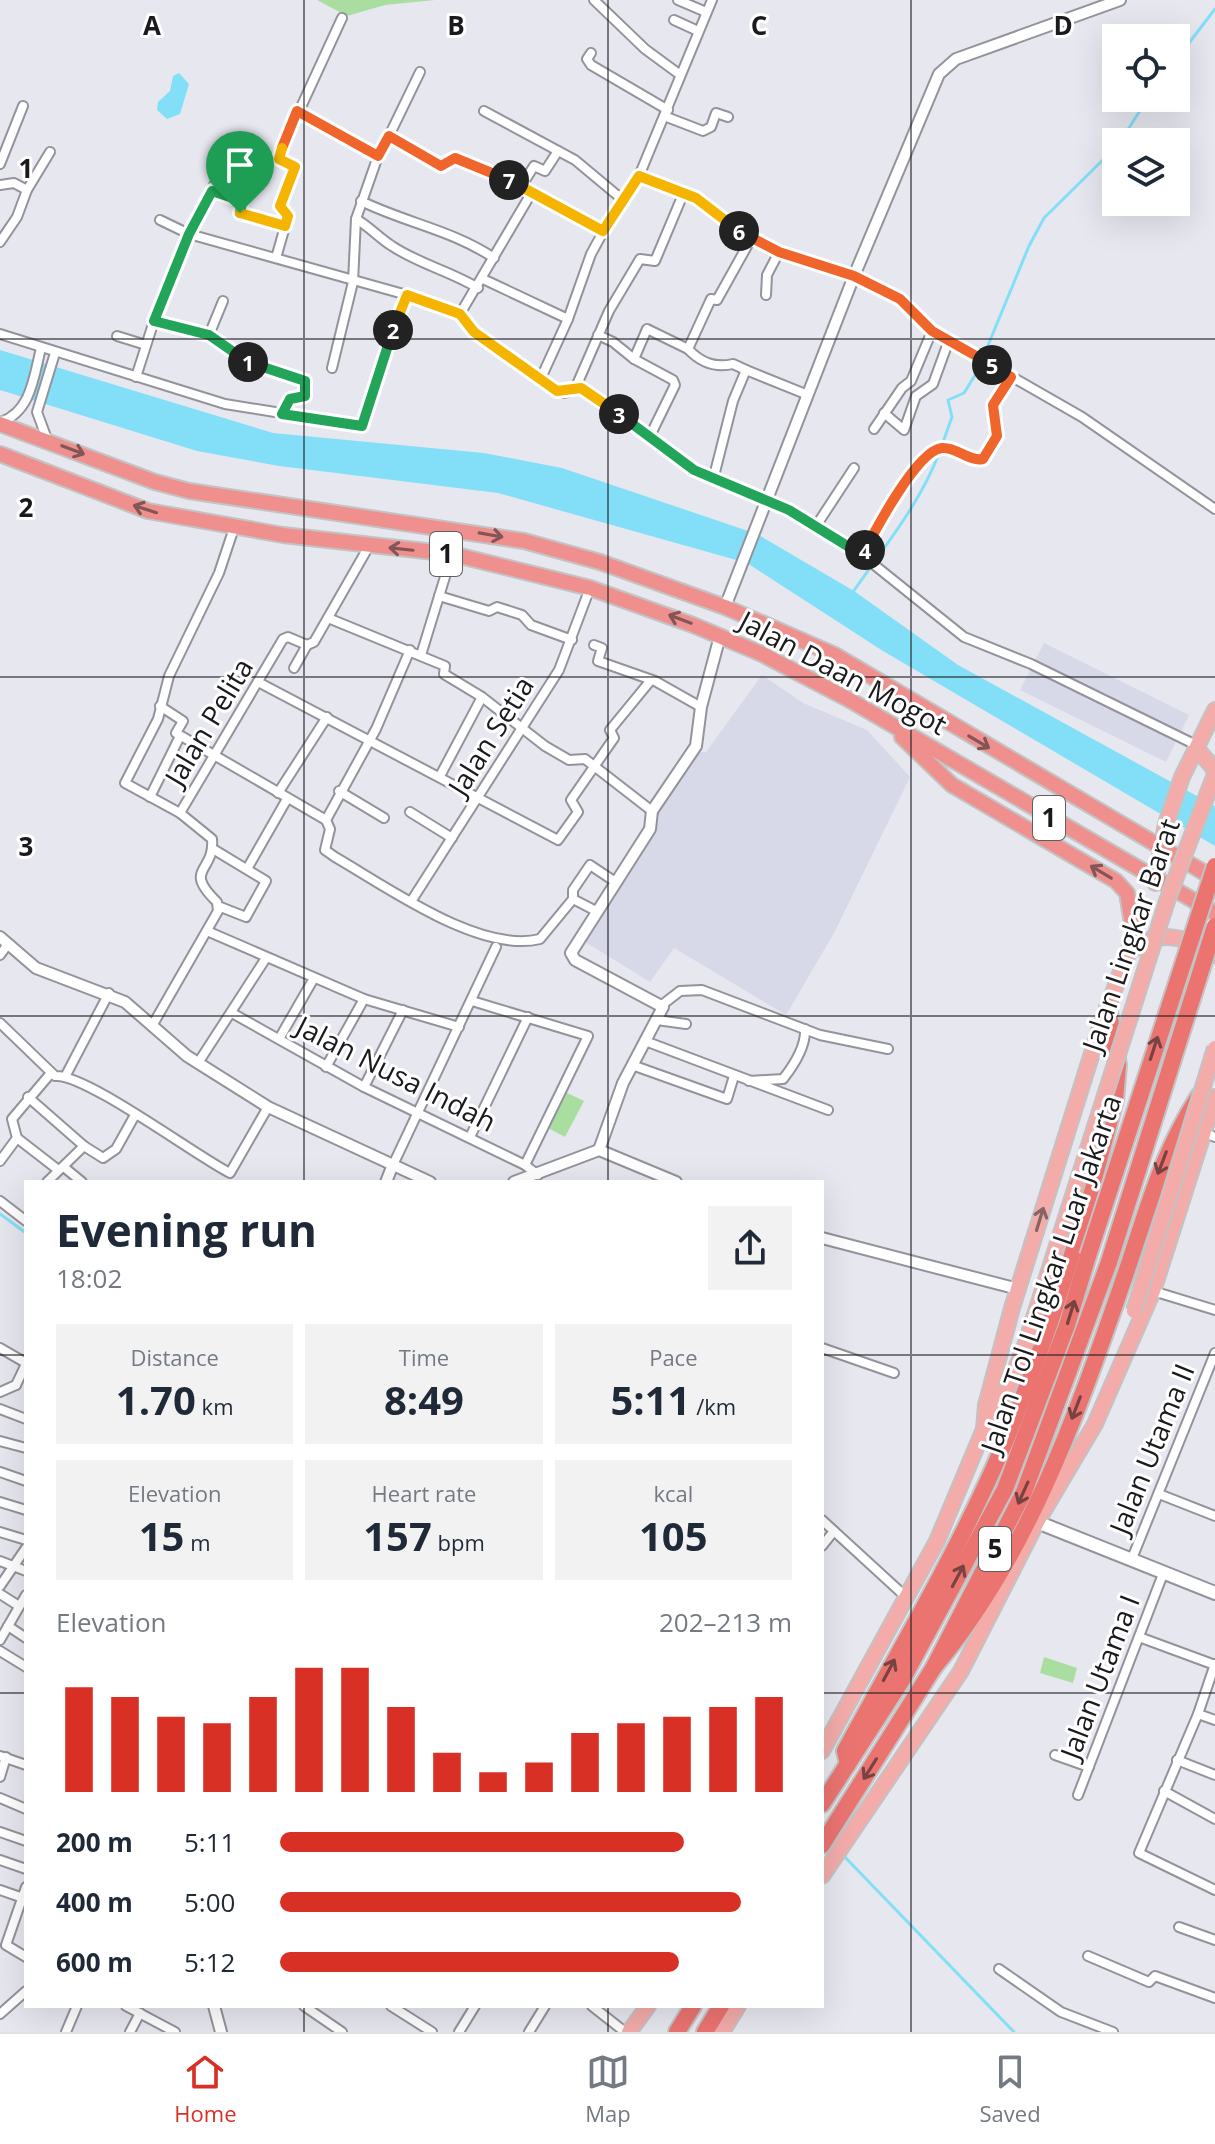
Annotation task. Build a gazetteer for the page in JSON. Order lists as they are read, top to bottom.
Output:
{
  "streets": {
    "highway": [
      "1",
      "Jalan Daan Mogot",
      "Jalan Tol Lingkar Luar Jakarta",
      "5"
    ],
    "main road": ["Jalan Lingkar Barat"],
    "street": [
      "Jalan Pelita",
      "Jalan Setia",
      "Jalan Nusa Indah",
      "Jalan Utama II",
      "Jalan Utama I"
    ]
  },
  "crossings": [
    ["Jalan Daan Mogot", "Jalan Setia"],
    ["Jalan Daan Mogot", "Jalan Lingkar Barat"]
  ],
  "page": {
    "pins": [
      "7",
      "6",
      "2",
      "1",
      "5",
      "3",
      "4"
    ],
    "heading": ["Evening run", "18:02"],
    "stats": [
      ["Distance", "1.70 km"],
      ["Time", "8:49"],
      ["Pace", "5:11 /km"],
      ["Elevation", "15 m"],
      ["Heart rate", "157 bpm"],
      ["kcal", "105"]
    ],
    "chart": ["Elevation", "202–213 m"],
    "list": [
      {
        "name": "200 m",
        "note": "5:11"
      },
      {
        "name": "400 m",
        "note": "5:00"
      },
      {
        "name": "600 m",
        "note": "5:12"
      }
    ],
    "tabs": ["Home", "Map", "Saved"]
  },
  "grid": {
    "columns": [
      "A",
      "B",
      "C",
      "D"
    ],
    "rows": ["1", "2", "3"]
  }
}
